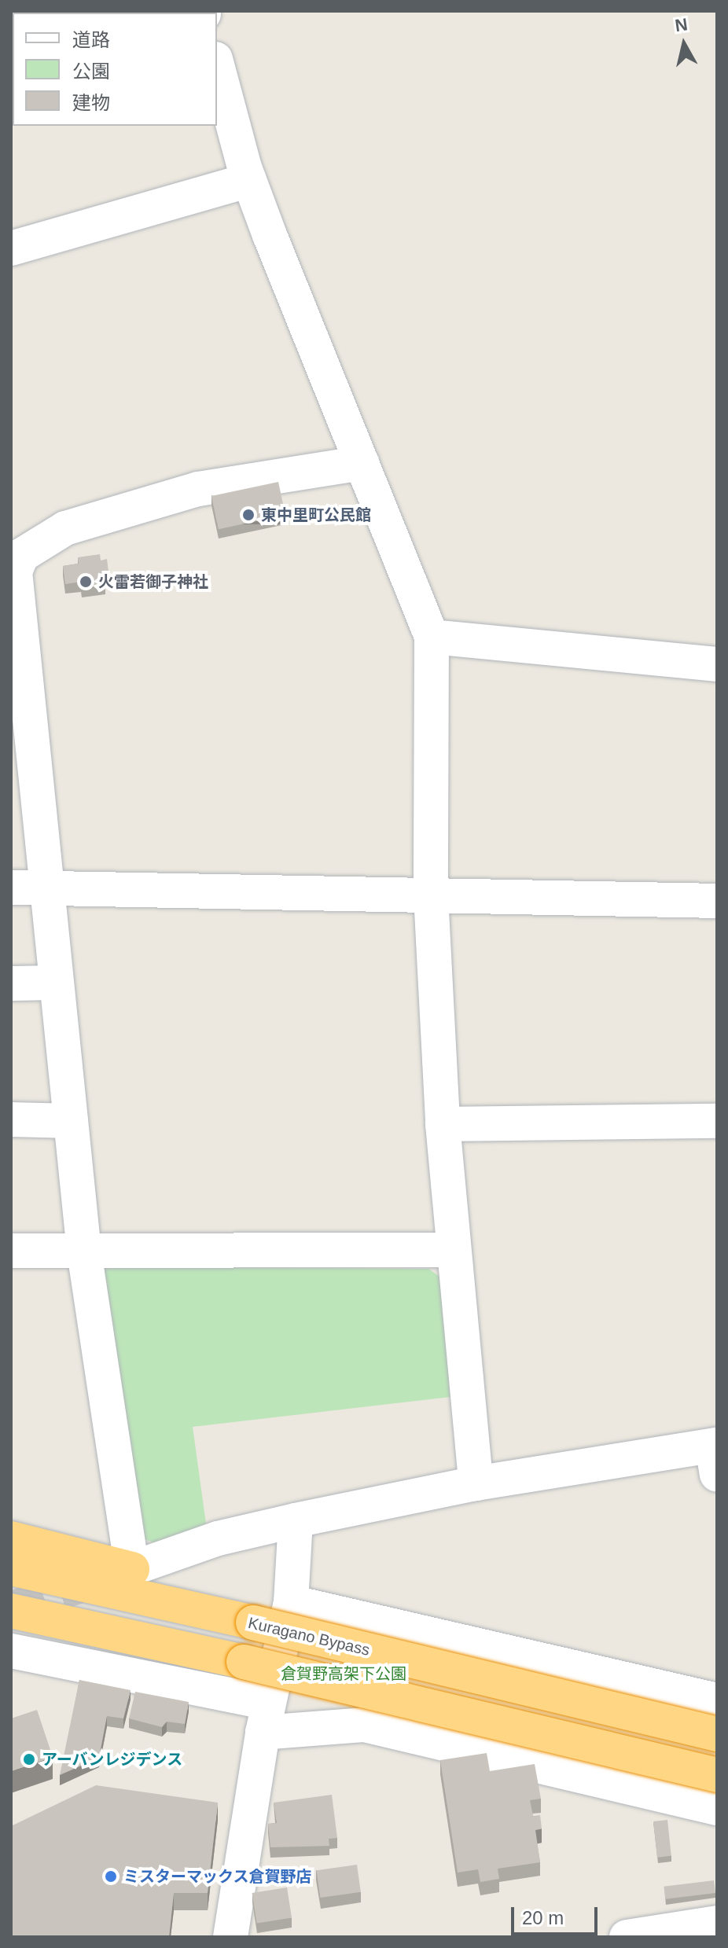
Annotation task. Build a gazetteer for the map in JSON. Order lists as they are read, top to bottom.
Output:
{
  "streets": {
    "highway": ["Kuragano Bypass"]
  },
  "parks": ["倉賀野高架下公園"],
  "places": [
    "東中里町公民館",
    "火雷若御子神社",
    "アーバンレジデンス",
    "ミスターマックス倉賀野店"
  ],
  "legend": ["道路", "公園", "建物"],
  "scale_bar": "20 m",
  "north": "top"
}
